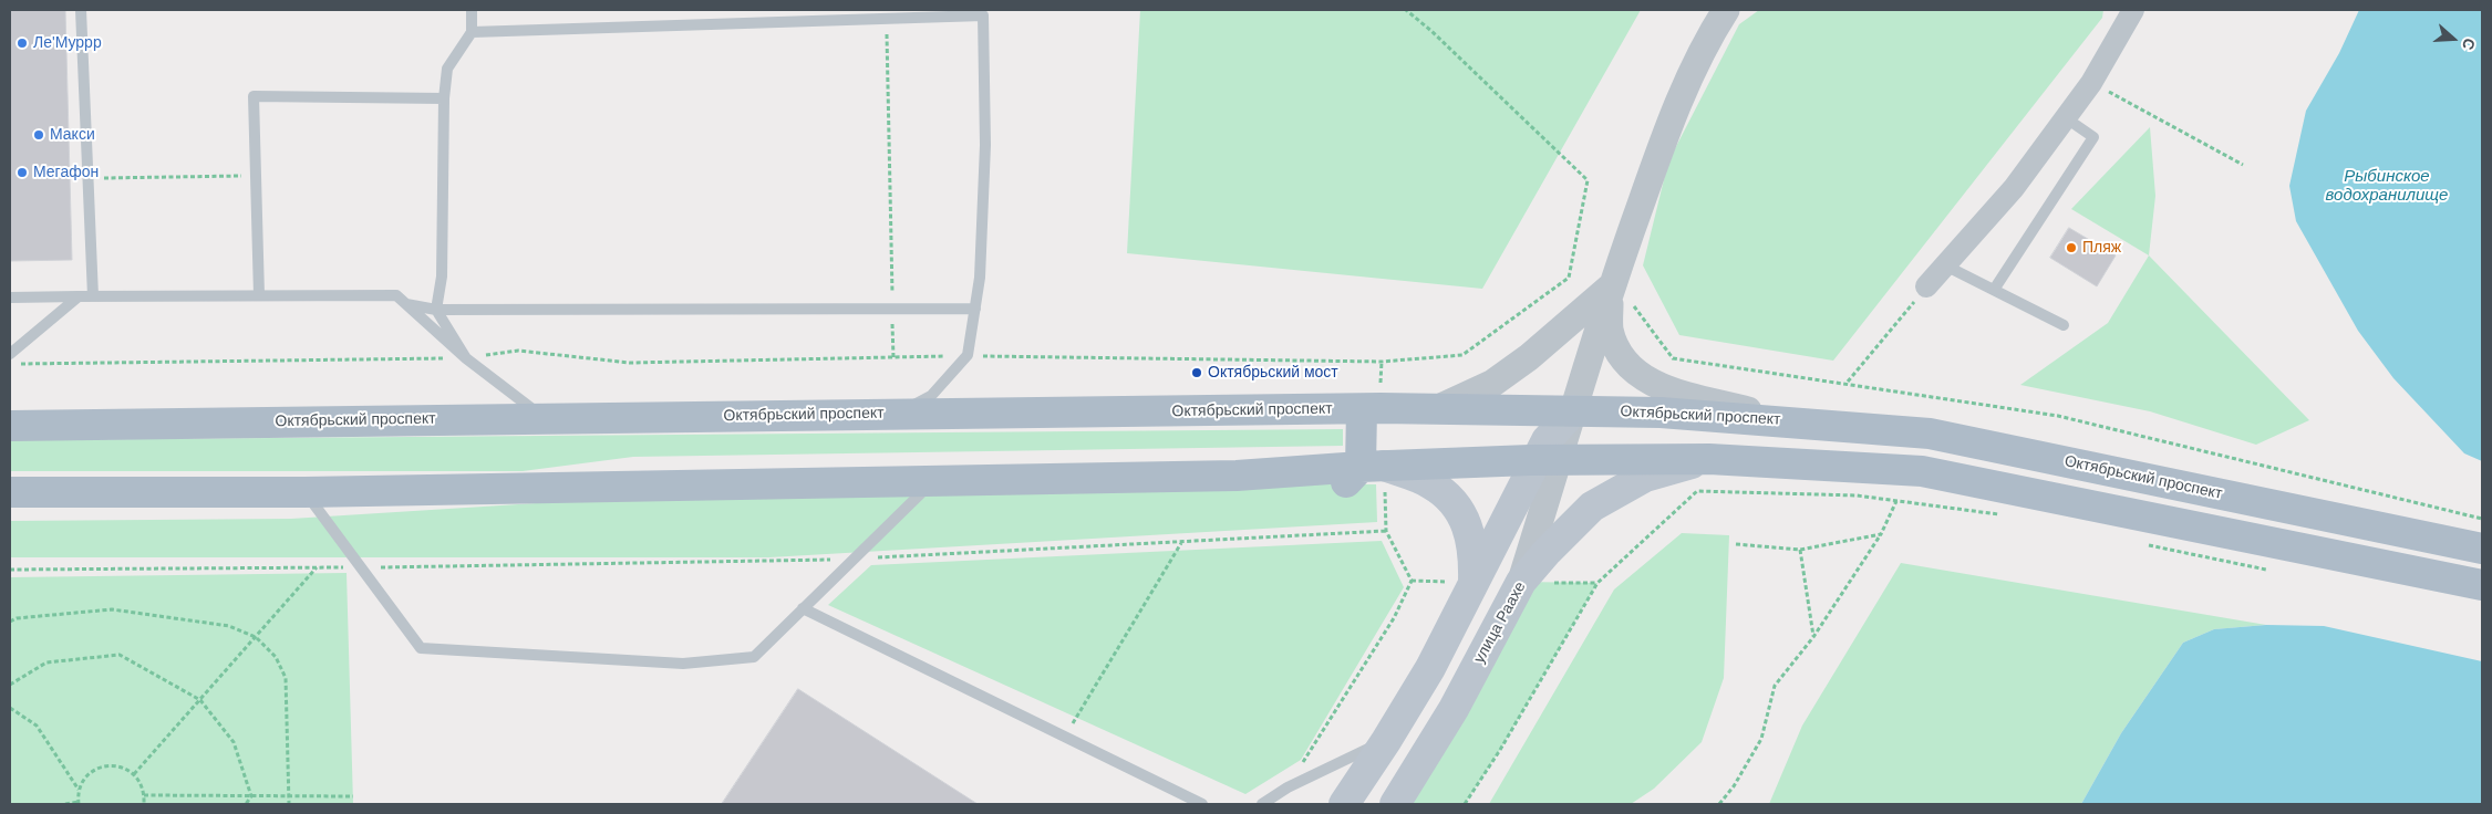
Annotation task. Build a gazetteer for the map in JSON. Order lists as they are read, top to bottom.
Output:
{
  "streets": {
    "main road": ["Октябрьский проспект", "улица Раахе"]
  },
  "water": ["Рыбинское водохранилище"],
  "places": [
    "Ле'Муррр",
    "Макси",
    "Мегафон",
    "Пляж",
    "Октябрьский мост"
  ],
  "north": "right"
}
